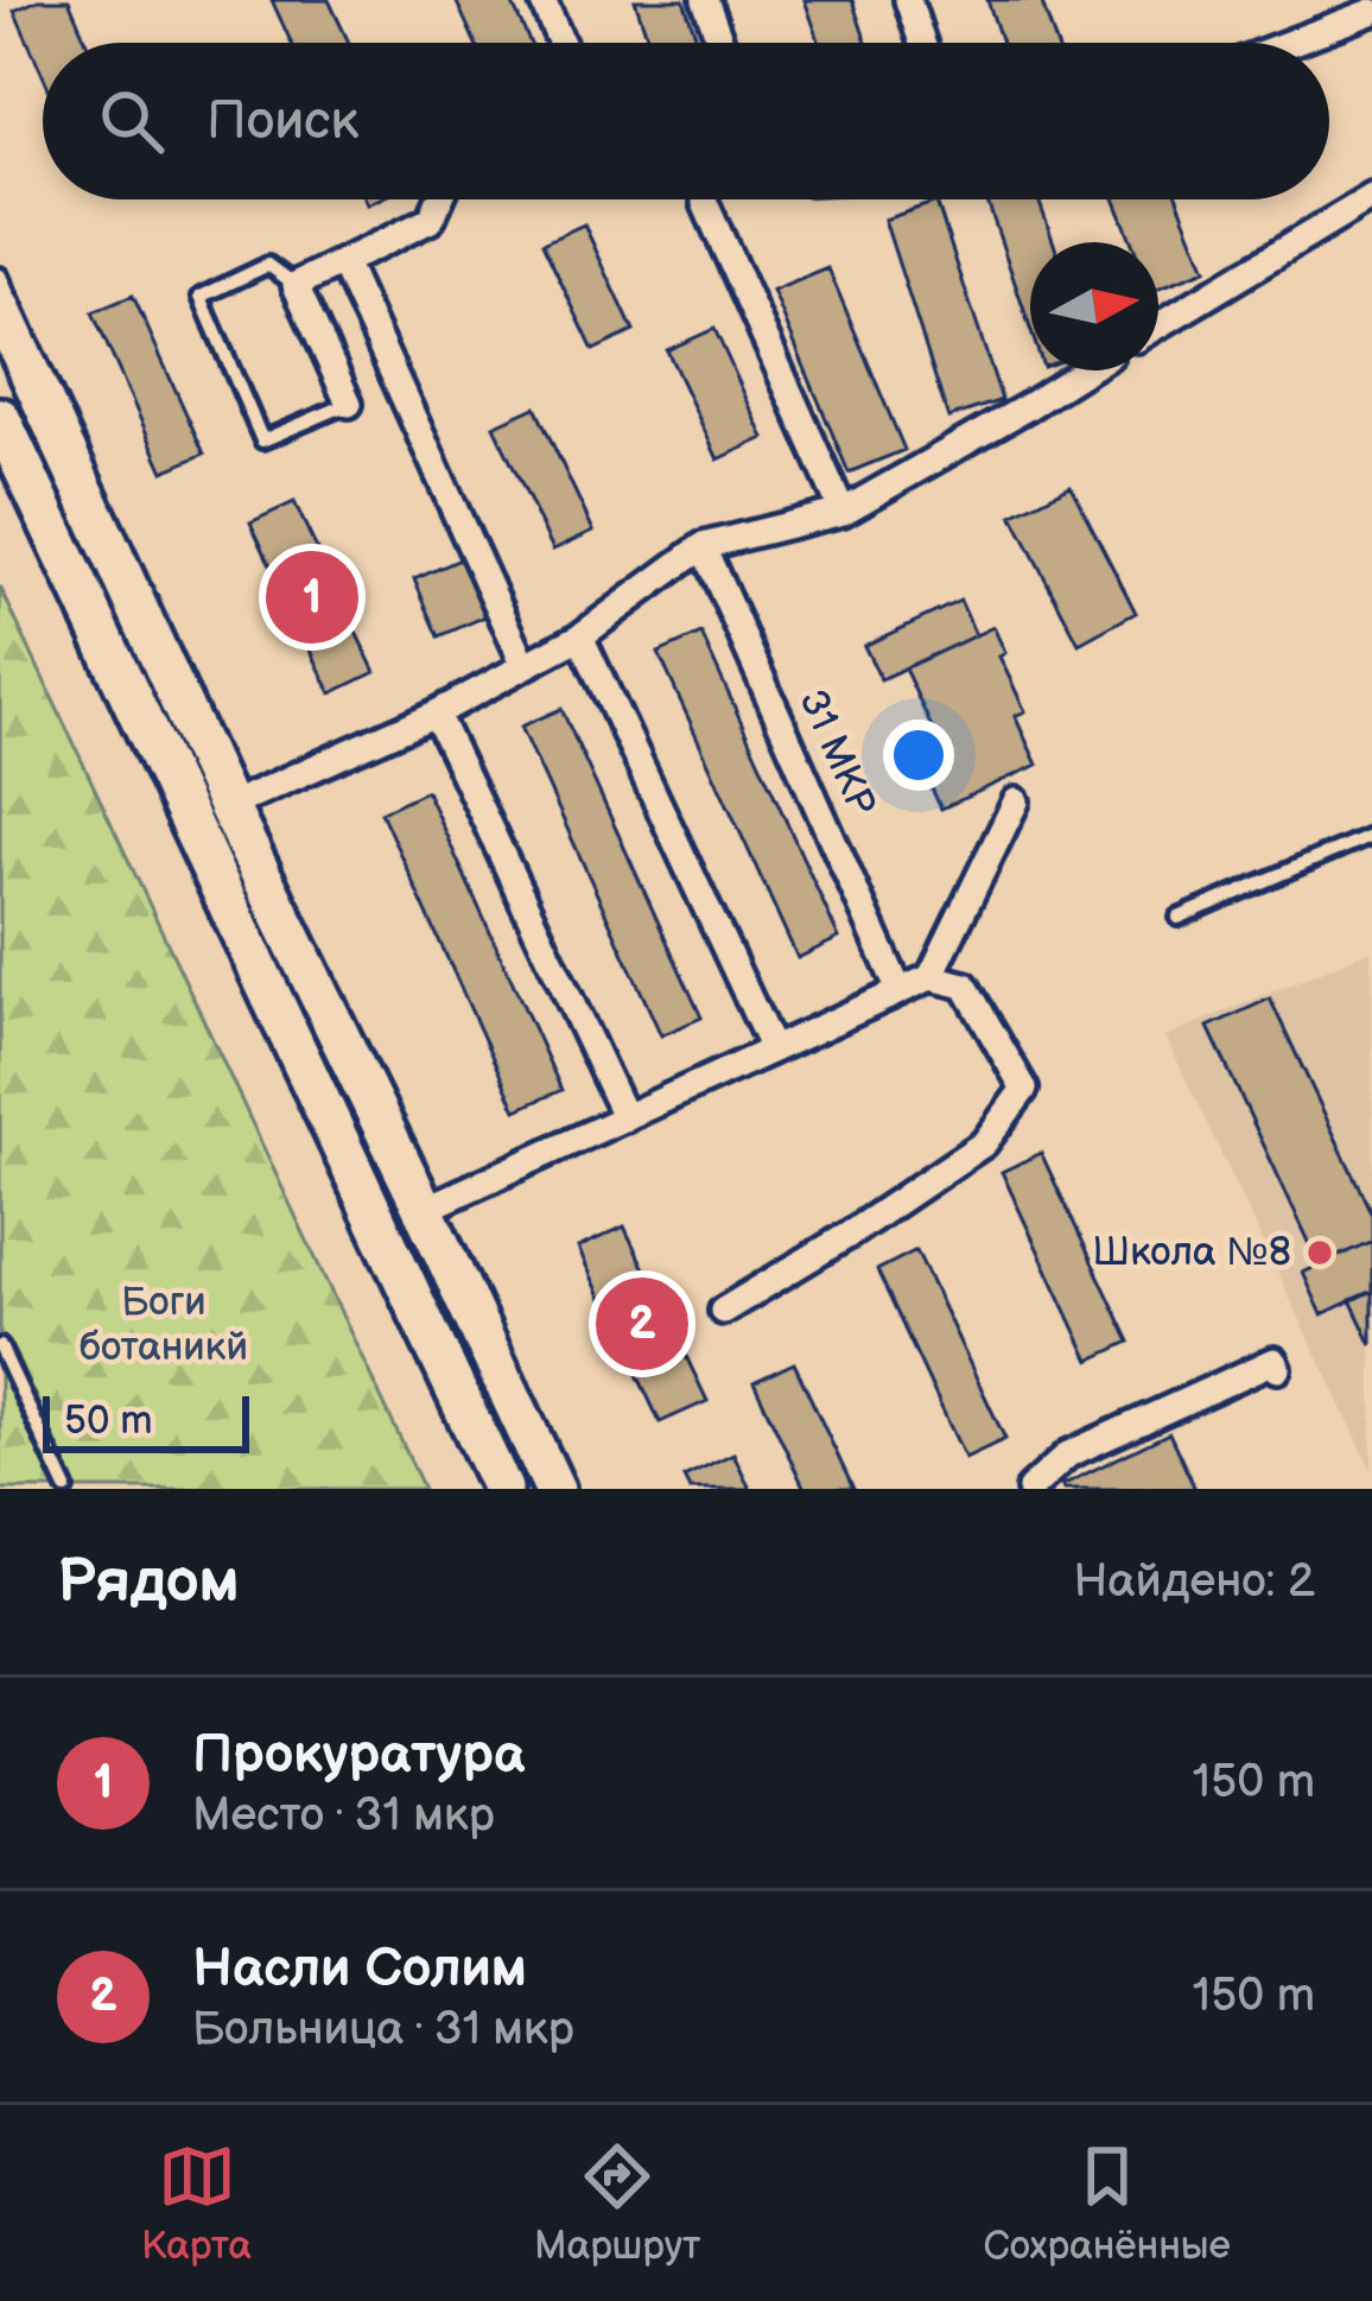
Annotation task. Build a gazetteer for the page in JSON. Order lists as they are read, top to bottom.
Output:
{
  "streets": {
    "street": ["31 МКР"]
  },
  "parks": ["Боги ботаникй"],
  "places": ["Школа №8"],
  "scale_bar": "50 m",
  "north": "right",
  "page": {
    "search": "Поиск",
    "pins": ["1", "2"],
    "scale": "50 m",
    "heading": ["Рядом", "Найдено: 2"],
    "list": [
      {
        "mark": "1",
        "name": "Прокуратура",
        "note": "Место · 31 мкр",
        "value": "150 m"
      },
      {
        "mark": "2",
        "name": "Насли Солим",
        "note": "Больница · 31 мкр",
        "value": "150 m"
      }
    ],
    "nav": ["Карта", "Маршрут", "Сохранённые"]
  }
}
